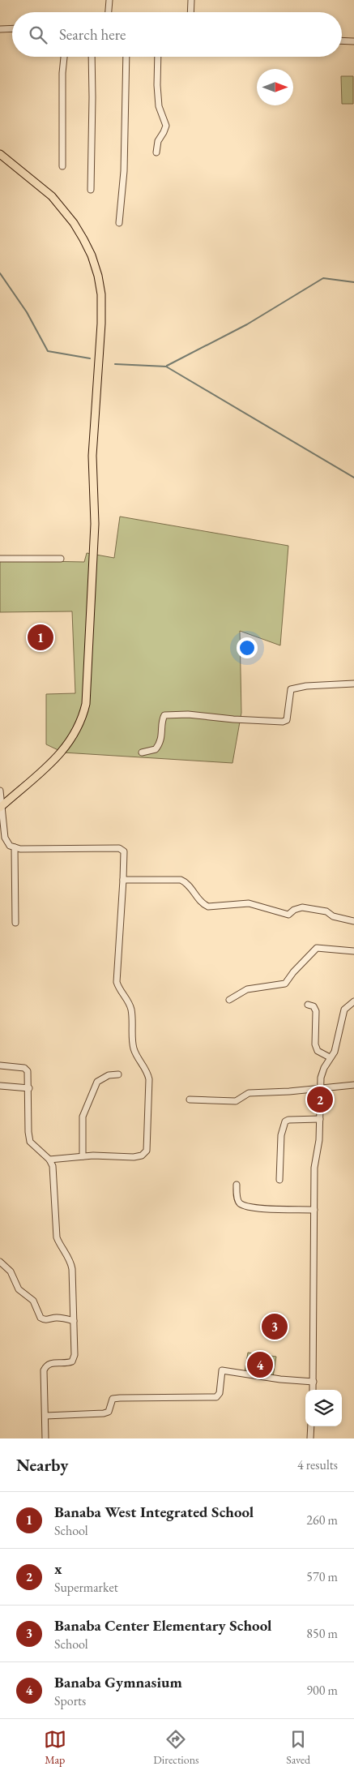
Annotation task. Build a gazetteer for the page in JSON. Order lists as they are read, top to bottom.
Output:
{
  "north": "right",
  "page": {
    "search": "Search here",
    "pins": [
      "1",
      "2",
      "3",
      "4"
    ],
    "heading": ["Nearby", "4 results"],
    "list": [
      {
        "mark": "1",
        "name": "Banaba West Integrated School",
        "note": "School",
        "value": "260 m"
      },
      {
        "mark": "2",
        "name": "x",
        "note": "Supermarket",
        "value": "570 m"
      },
      {
        "mark": "3",
        "name": "Banaba Center Elementary School",
        "note": "School",
        "value": "850 m"
      },
      {
        "mark": "4",
        "name": "Banaba Gymnasium",
        "note": "Sports",
        "value": "900 m"
      }
    ],
    "nav": ["Map", "Directions", "Saved"]
  }
}
